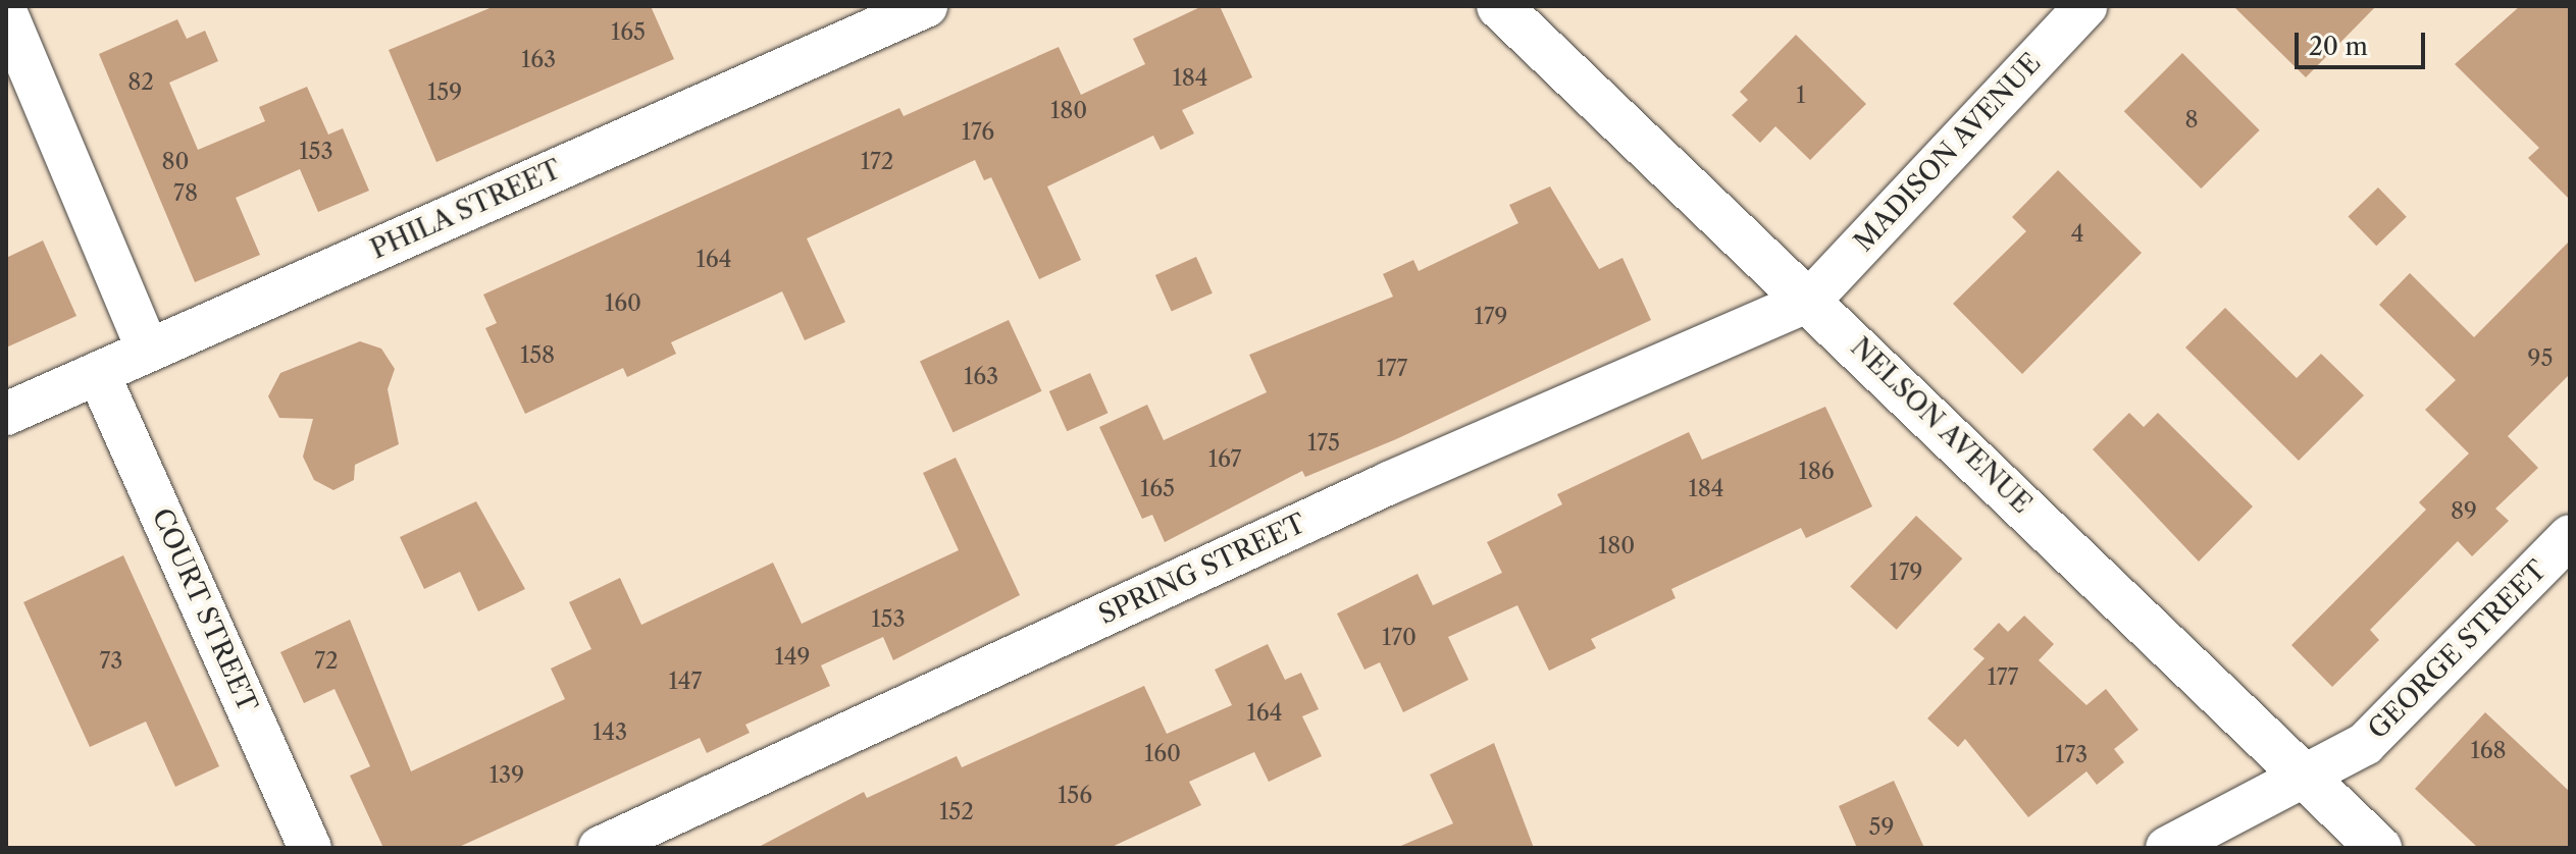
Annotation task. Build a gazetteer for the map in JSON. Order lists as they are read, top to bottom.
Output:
{
  "streets": {
    "street": [
      "MADISON AVENUE",
      "PHILA STREET",
      "NELSON AVENUE",
      "SPRING STREET",
      "COURT STREET",
      "GEORGE STREET"
    ]
  },
  "crossings": [
    ["MADISON AVENUE", "NELSON AVENUE"],
    ["MADISON AVENUE", "SPRING STREET"],
    ["PHILA STREET", "COURT STREET"],
    ["NELSON AVENUE", "SPRING STREET"],
    ["NELSON AVENUE", "GEORGE STREET"]
  ],
  "house_numbers": [
    "165",
    "163",
    "184",
    "82",
    "159",
    "1",
    "180",
    "8",
    "176",
    "153",
    "80",
    "172",
    "78",
    "4",
    "164",
    "160",
    "179",
    "158",
    "95",
    "177",
    "163",
    "175",
    "167",
    "186",
    "165",
    "184",
    "89",
    "180",
    "179",
    "153",
    "170",
    "149",
    "73",
    "72",
    "177",
    "147",
    "164",
    "143",
    "168",
    "160",
    "173",
    "139",
    "156",
    "152",
    "59"
  ],
  "scale_bar": "20 m"
}
